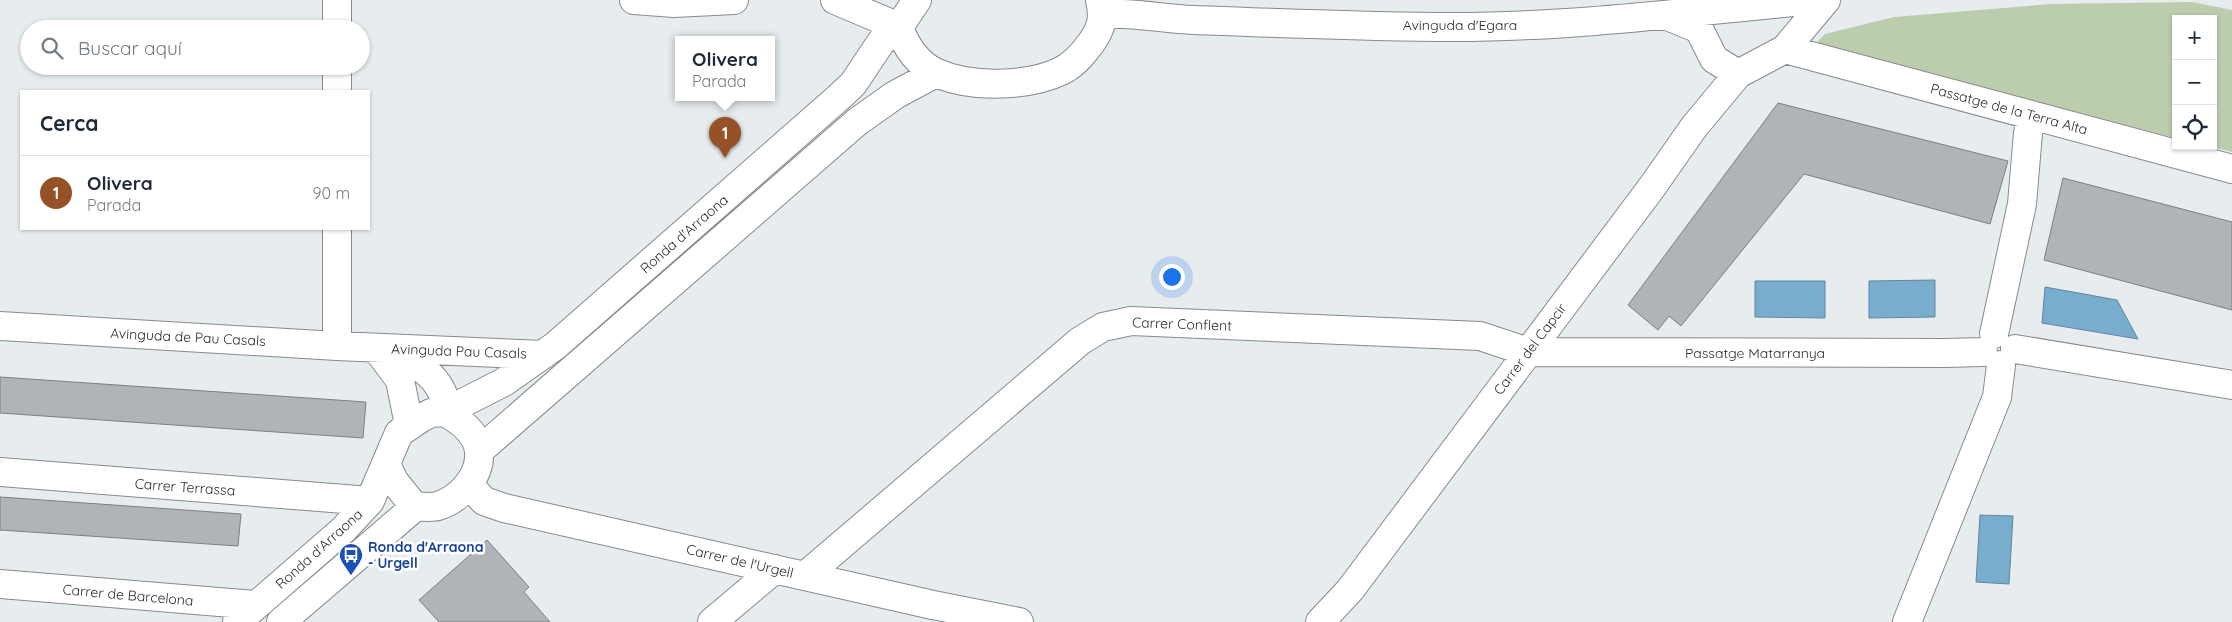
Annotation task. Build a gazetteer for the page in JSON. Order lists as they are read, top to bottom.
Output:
{
  "streets": {
    "street": [
      "Avinguda d'Egara",
      "Passatge de la Terra Alta",
      "Ronda d'Arraona",
      "Carrer Conflent",
      "Avinguda de Pau Casals",
      "Carrer del Capcir",
      "Avinguda Pau Casals",
      "Passatge Matarranya",
      "Carrer Terrassa",
      "Carrer de l'Urgell",
      "Carrer de Barcelona"
    ]
  },
  "crossings": [
    ["Ronda d'Arraona", "Avinguda Pau Casals"],
    ["Ronda d'Arraona", "Carrer Terrassa"],
    ["Ronda d'Arraona", "Carrer de l'Urgell"],
    ["Ronda d'Arraona", "Carrer de Barcelona"],
    ["Carrer Conflent", "Carrer del Capcir"],
    ["Carrer Conflent", "Passatge Matarranya"],
    ["Carrer Conflent", "Carrer de l'Urgell"],
    ["Avinguda de Pau Casals", "Avinguda Pau Casals"],
    ["Carrer del Capcir", "Passatge Matarranya"],
    ["Avinguda Pau Casals", "Carrer de l'Urgell"]
  ],
  "places": {
    "bus stop": ["Ronda d'Arraona - Urgell"]
  },
  "page": {
    "map_buttons": ["+", "−"],
    "search": "Buscar aquí",
    "popup": ["Olivera", "Parada"],
    "heading": "Cerca",
    "pins": "1",
    "list": [
      {
        "mark": "1",
        "name": "Olivera",
        "note": "Parada",
        "value": "90 m"
      }
    ]
  }
}
